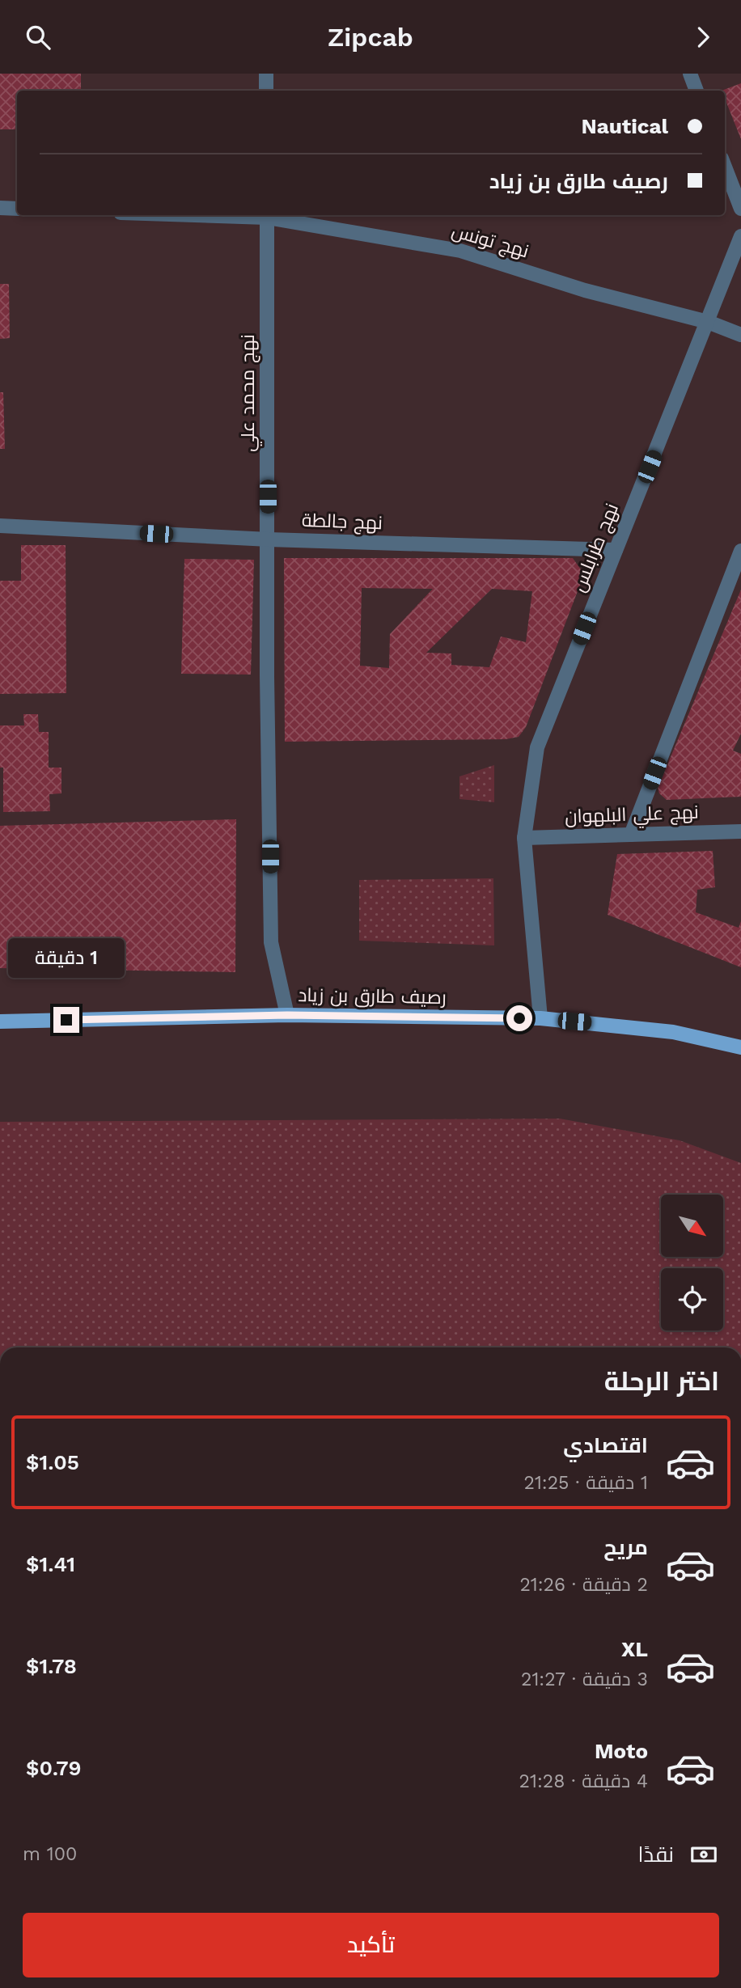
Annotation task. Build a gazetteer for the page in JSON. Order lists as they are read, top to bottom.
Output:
{
  "streets": {
    "main road": ["رصيف طارق بن زياد"],
    "street": [
      "نهج تونس",
      "نهج محمد علي",
      "نهج جالطة",
      "نهج طرابلس",
      "نهج علي البلهوان"
    ]
  },
  "crossings": [
    ["نهج تونس", "نهج محمد علي"],
    ["نهج تونس", "نهج طرابلس"],
    ["نهج محمد علي", "نهج جالطة"],
    ["نهج محمد علي", "رصيف طارق بن زياد"],
    ["نهج جالطة", "نهج طرابلس"],
    ["نهج طرابلس", "نهج علي البلهوان"],
    ["نهج طرابلس", "رصيف طارق بن زياد"]
  ],
  "north": "bottom right",
  "page": {
    "header": "Zipcab",
    "banner": ["Nautical", "رصيف طارق بن زياد"],
    "bubble": "1 دقيقة",
    "heading": "اختر الرحلة",
    "list": [
      {
        "name": "اقتصادي",
        "note": "1 دقيقة · 21:25",
        "value": "$1.05"
      },
      {
        "name": "مريح",
        "note": "2 دقيقة · 21:26",
        "value": "$1.41"
      },
      {
        "name": "XL",
        "note": "3 دقيقة · 21:27",
        "value": "$1.78"
      },
      {
        "name": "Moto",
        "note": "4 دقيقة · 21:28",
        "value": "$0.79"
      }
    ],
    "pay": ["نقدًا", "100 m"],
    "buttons": "تأكيد"
  }
}
